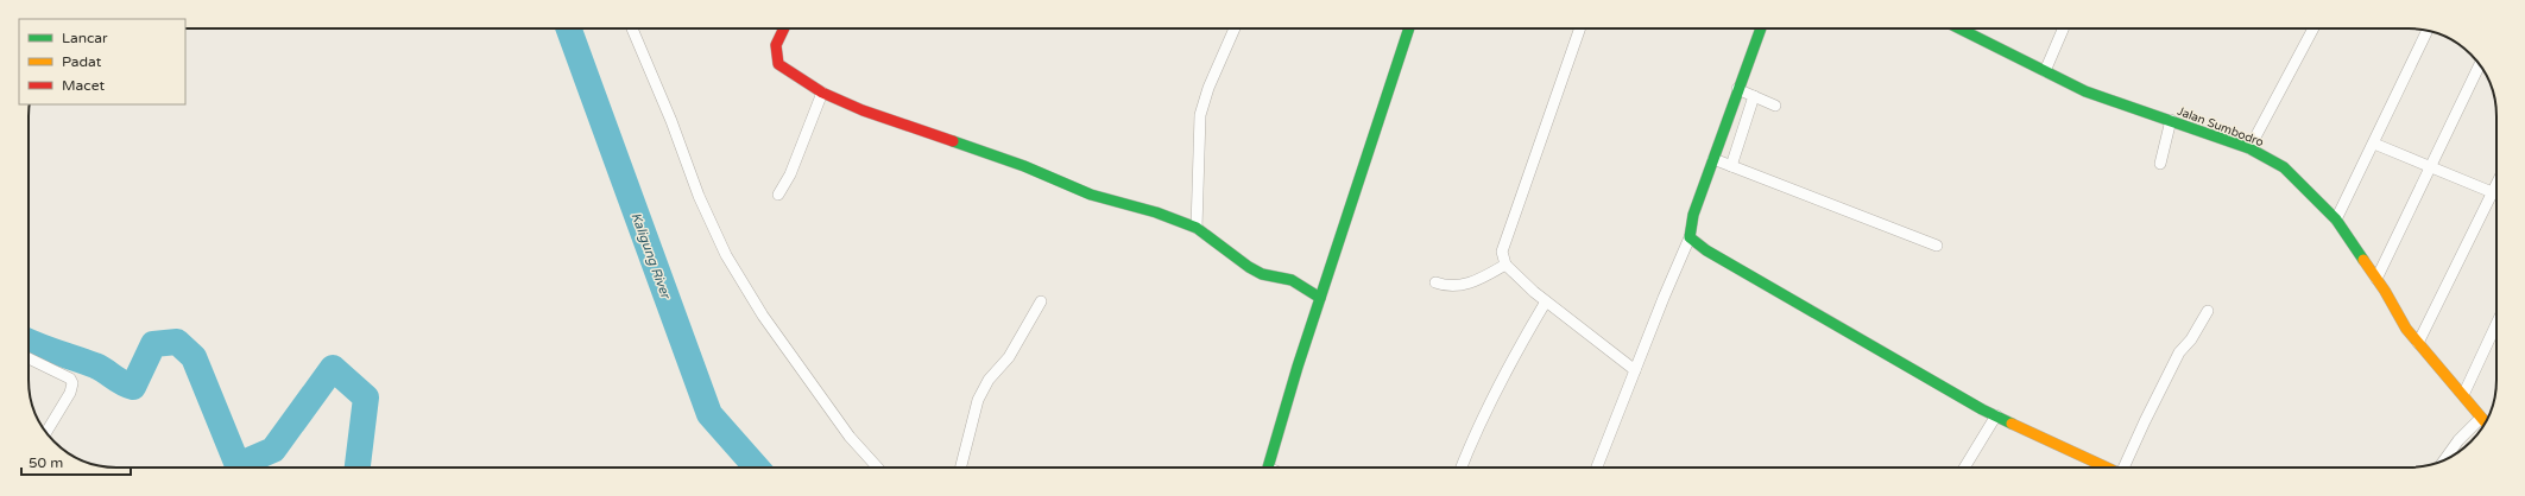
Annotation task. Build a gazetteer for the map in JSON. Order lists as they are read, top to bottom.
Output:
{
  "streets": {
    "street": ["Jalan Sumbodro"]
  },
  "water": ["Kaligung River"],
  "legend": ["Lancar", "Padat", "Macet"],
  "scale_bar": "50 m"
}
